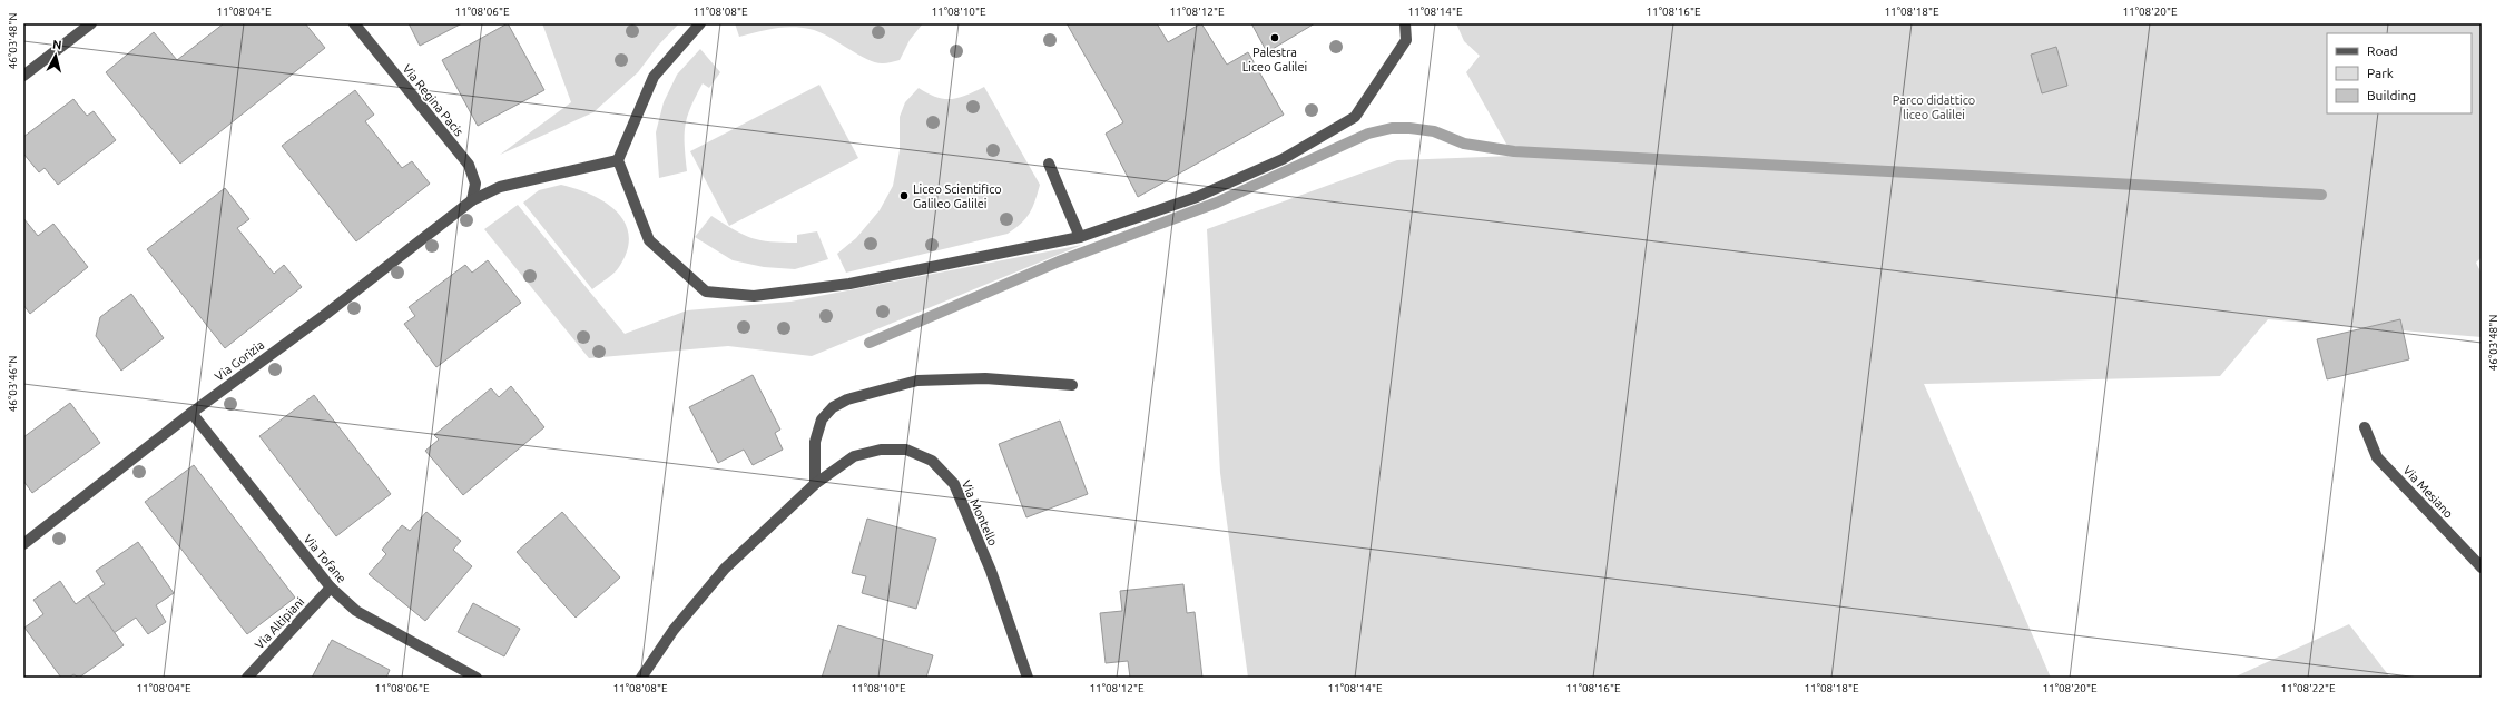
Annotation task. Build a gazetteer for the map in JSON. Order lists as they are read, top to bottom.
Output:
{
  "streets": {
    "street": [
      "Via Regina Pacis",
      "Via Gorizia",
      "Via Mesiano",
      "Via Montello",
      "Via Tofane",
      "Via Altipiani"
    ]
  },
  "crossings": [
    ["Via Regina Pacis", "Via Gorizia"],
    ["Via Gorizia", "Via Tofane"],
    ["Via Tofane", "Via Altipiani"]
  ],
  "parks": ["Parco didattico liceo Galilei"],
  "places": ["Palestra Liceo Galilei", "Liceo Scientifico Galileo Galilei"],
  "legend": ["Road", "Park", "Building"],
  "north": "top",
  "coordinates": [
    "11°08'04\"E",
    "11°08'06\"E",
    "11°08'08\"E",
    "11°08'10\"E",
    "11°08'12\"E",
    "11°08'14\"E",
    "11°08'16\"E",
    "11°08'18\"E",
    "11°08'20\"E",
    "46°03'48\"N",
    "46°03'46\"N",
    "11°08'22\"E"
  ]
}
